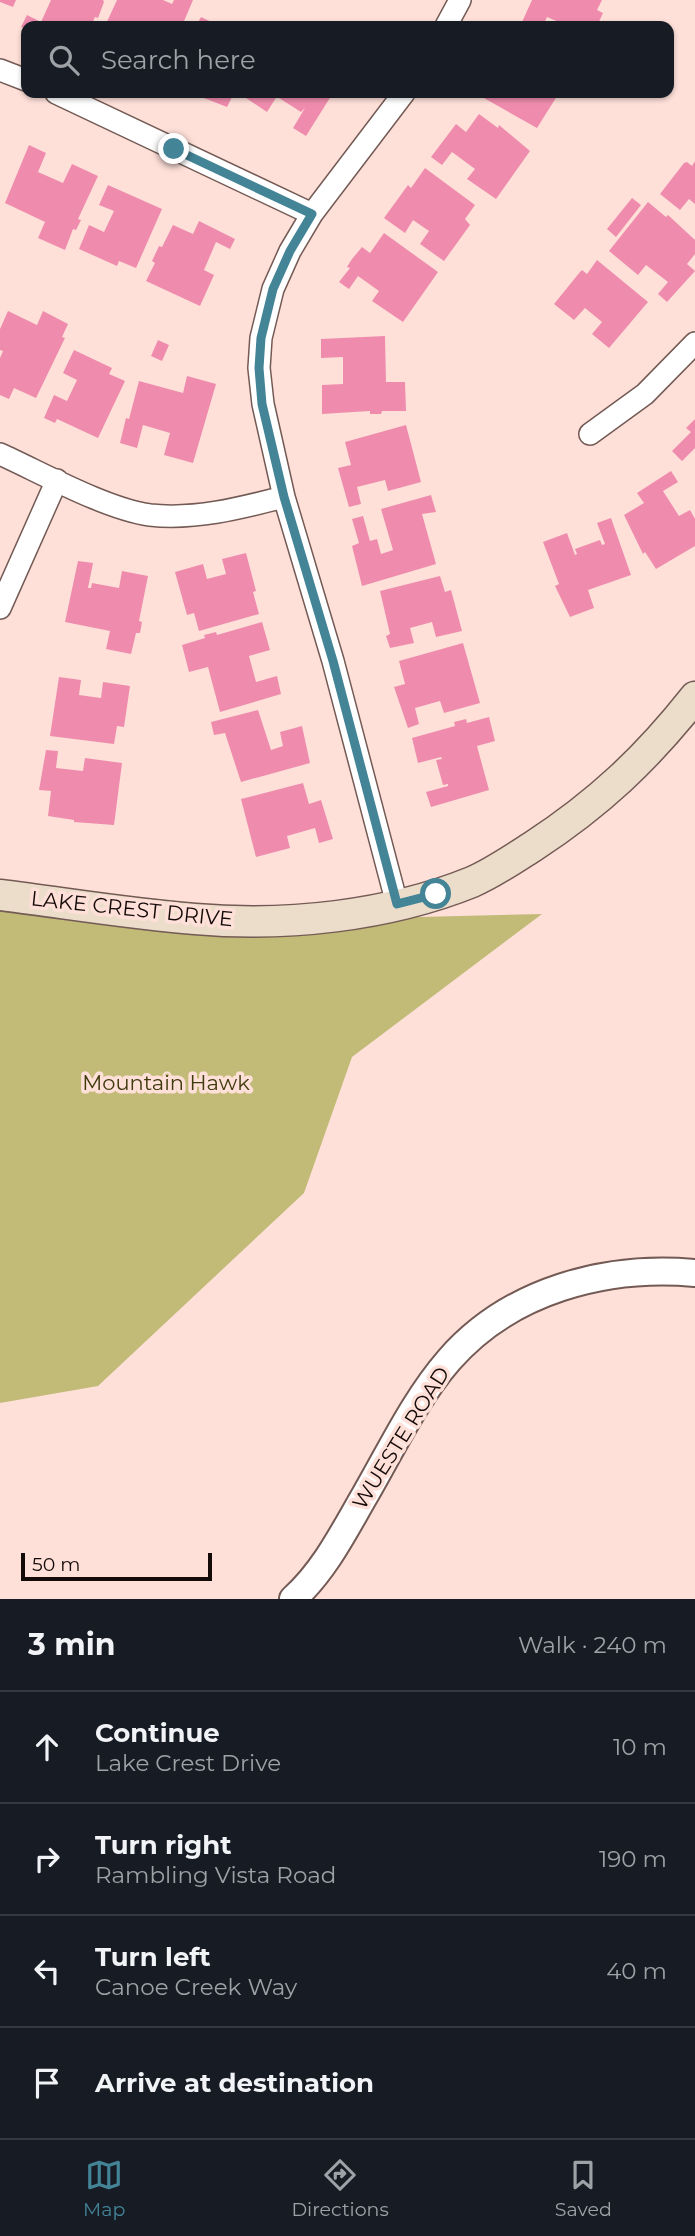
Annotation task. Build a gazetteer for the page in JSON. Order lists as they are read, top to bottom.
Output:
{
  "streets": {
    "main road": ["LAKE CREST DRIVE"],
    "street": ["WUESTE ROAD"]
  },
  "parks": ["Mountain Hawk"],
  "scale_bar": "50 m",
  "page": {
    "search": "Search here",
    "scale": "50 m",
    "heading": ["3 min", "Walk · 240 m"],
    "list": [
      ["Continue", "Lake Crest Drive", "10 m"],
      ["Turn right", "Rambling Vista Road", "190 m"],
      ["Turn left", "Canoe Creek Way", "40 m"],
      "Arrive at destination"
    ],
    "nav": ["Map", "Directions", "Saved"]
  }
}
